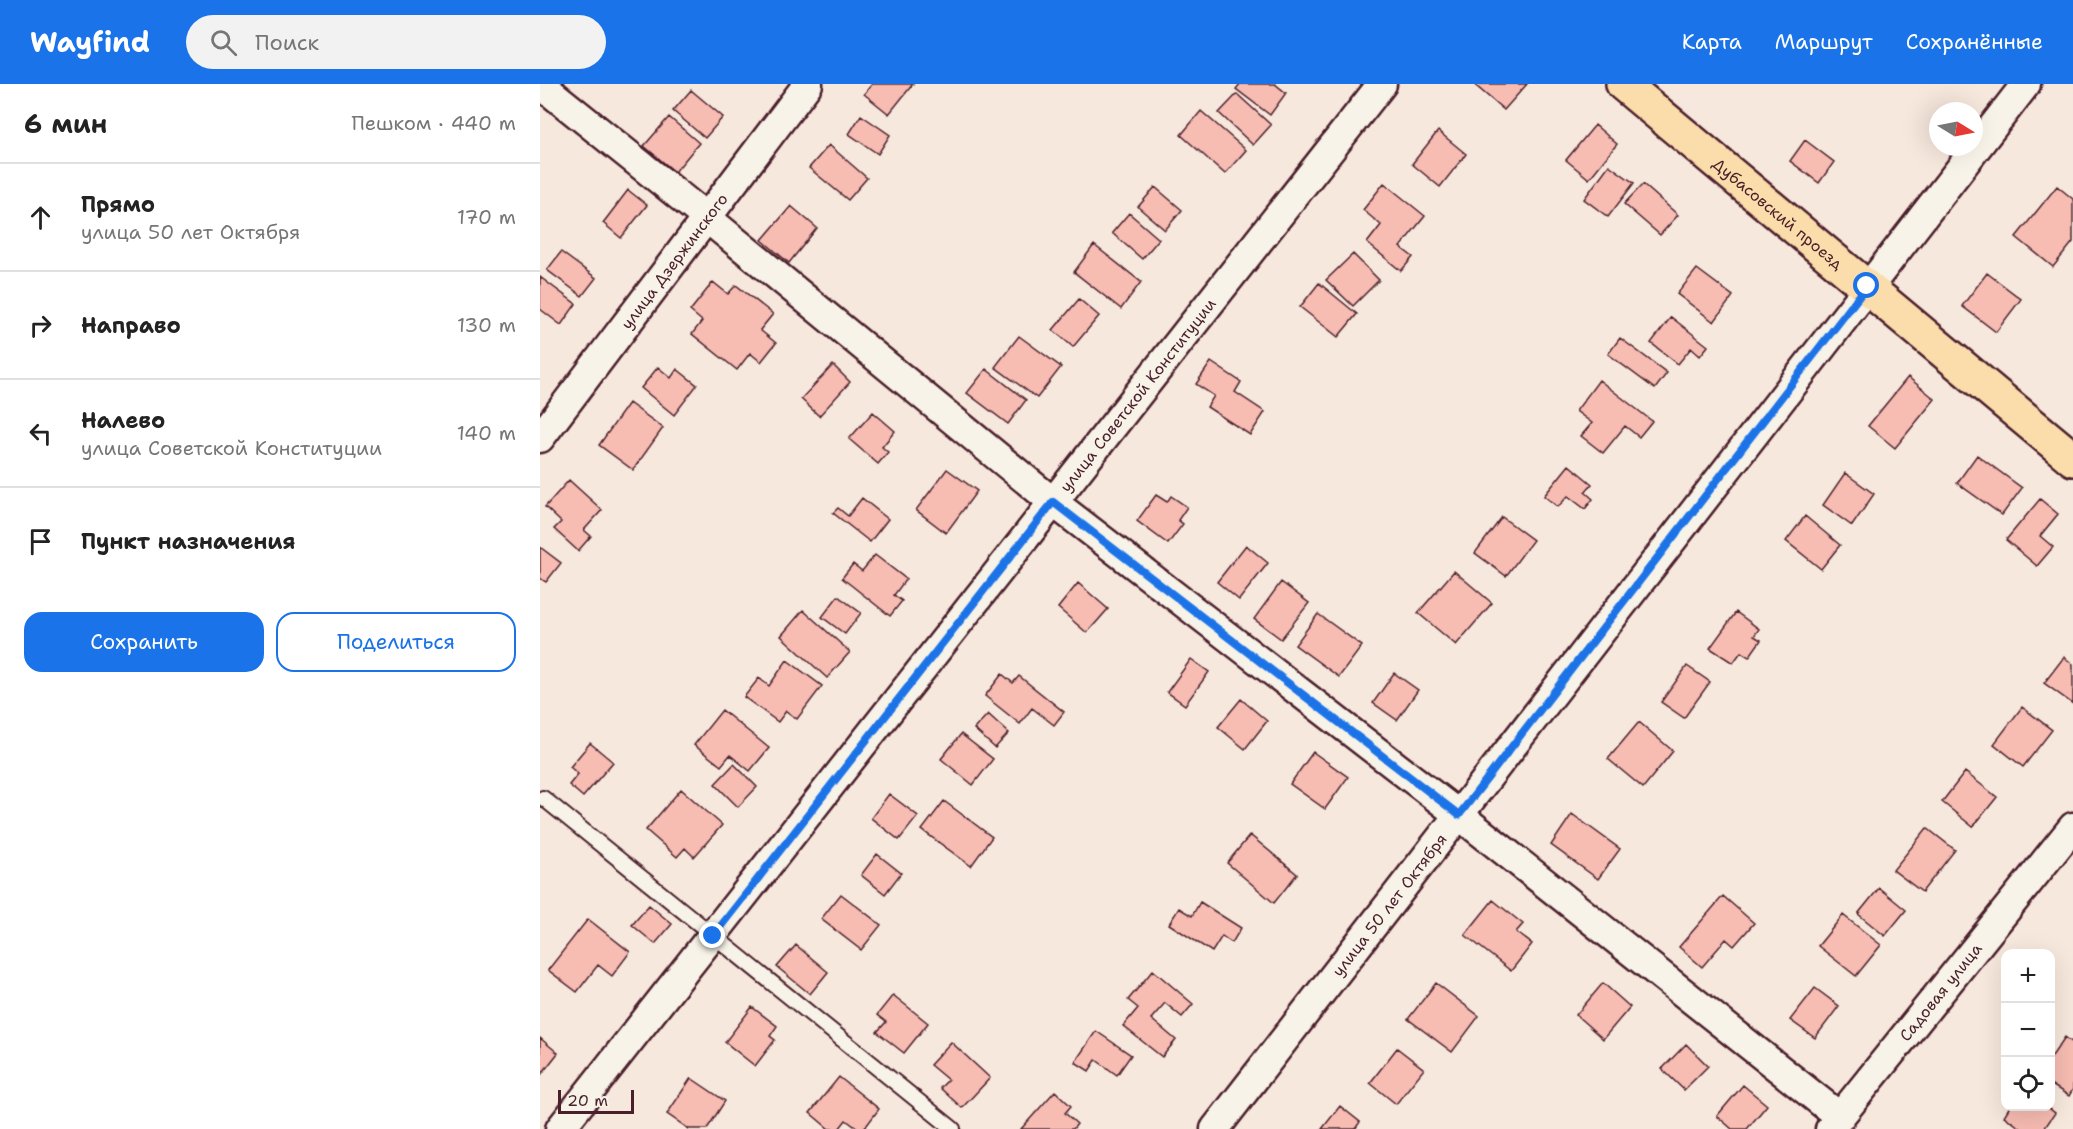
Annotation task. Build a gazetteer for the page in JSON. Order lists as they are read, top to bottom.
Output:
{
  "streets": {
    "main road": ["Дубасовский проезд"],
    "street": [
      "улица Дзержинского",
      "улица Советской Конституции",
      "улица 50 лет Октября",
      "Садовая улица"
    ]
  },
  "crossings": [
    ["Дубасовский проезд", "улица 50 лет Октября"]
  ],
  "scale_bar": "20 m",
  "north": "right",
  "page": {
    "header": "Wayfind",
    "search": "Поиск",
    "nav": ["Карта", "Маршрут", "Сохранённые"],
    "heading": ["6 мин", "Пешком · 440 m"],
    "list": [
      ["Прямо", "улица 50 лет Октября", "170 m"],
      ["Направо", "130 m"],
      ["Налево", "улица Советской Конституции", "140 m"],
      "Пункт назначения"
    ],
    "buttons": ["Сохранить", "Поделиться"],
    "map_buttons": ["+", "−"],
    "scale": "20 m"
  }
}
